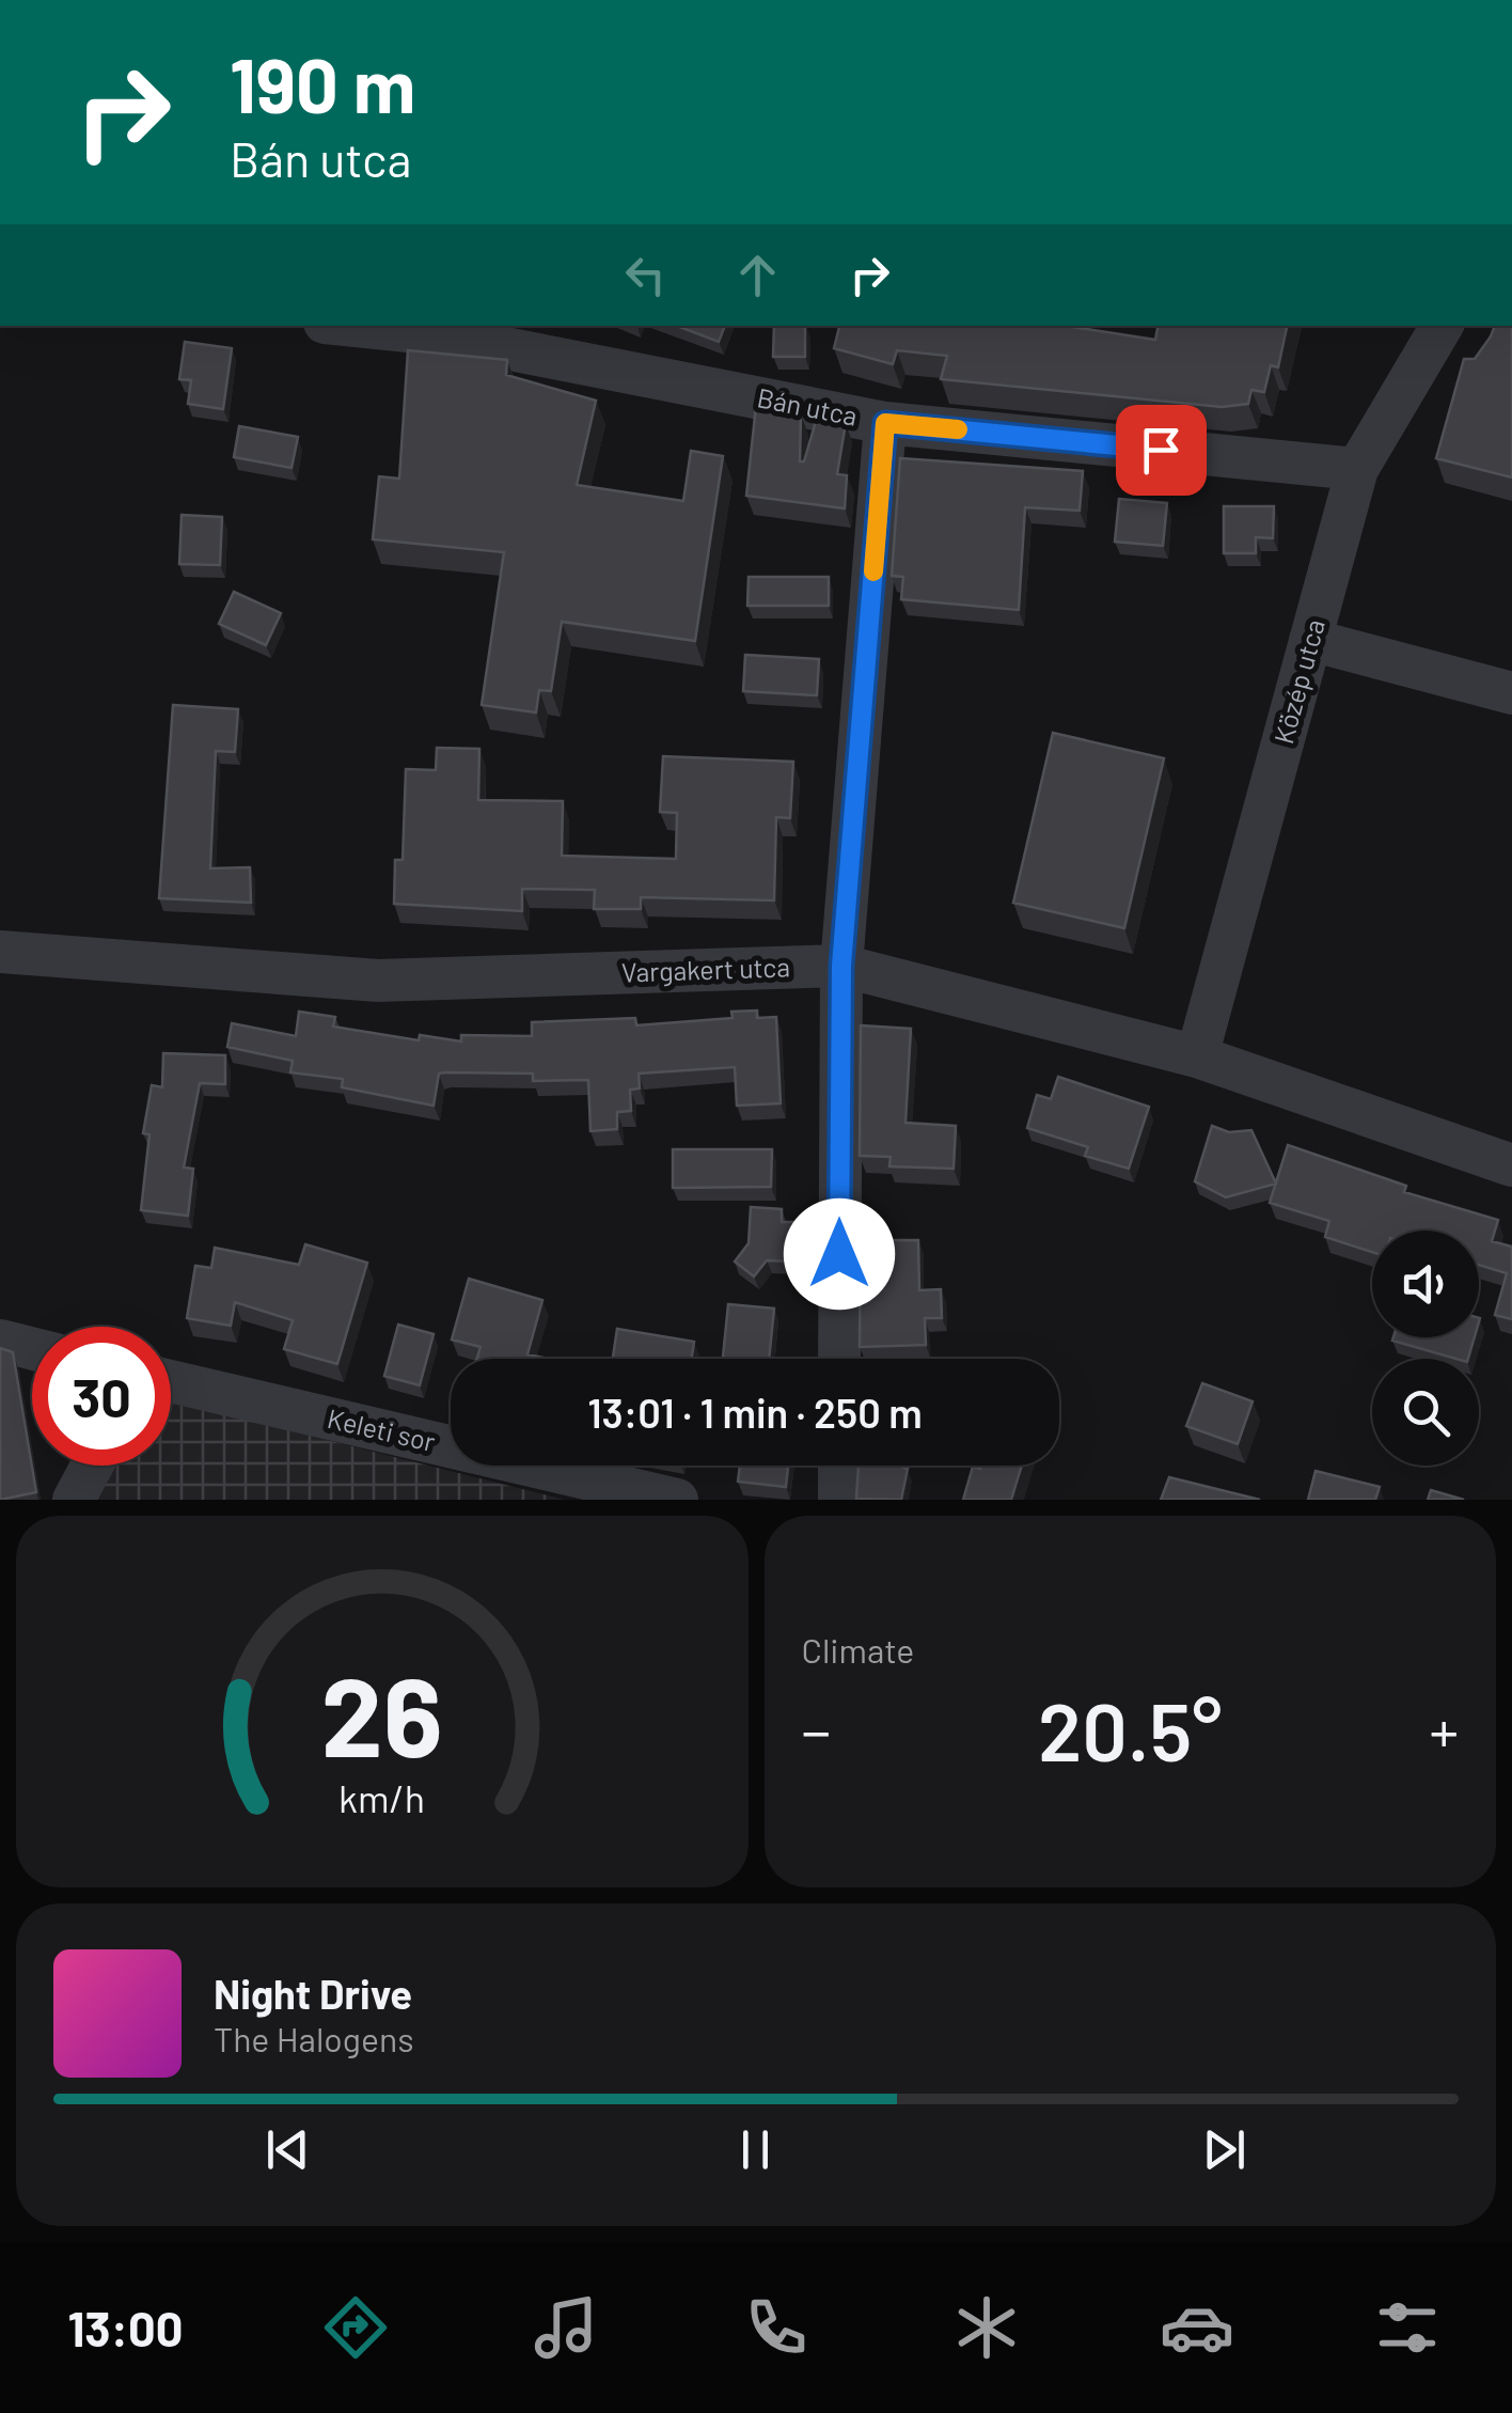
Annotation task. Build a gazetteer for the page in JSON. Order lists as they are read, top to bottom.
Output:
{
  "streets": {
    "street": [
      "Bán utca",
      "Közép utca",
      "Vargakert utca",
      "Keleti sor"
    ]
  },
  "crossings": [
    ["Bán utca", "Közép utca"],
    ["Közép utca", "Vargakert utca"]
  ],
  "page": {
    "turn": ["190 m", "Bán utca"],
    "limit": "30",
    "trip": "13:01 · 1 min · 250 m",
    "tile": "Climate",
    "heat": ["−", "20.5°", "+"],
    "song": ["Night Drive", "The Halogens"],
    "tabs": "13:00",
    "gauge": ["26", "km/h"]
  }
}
